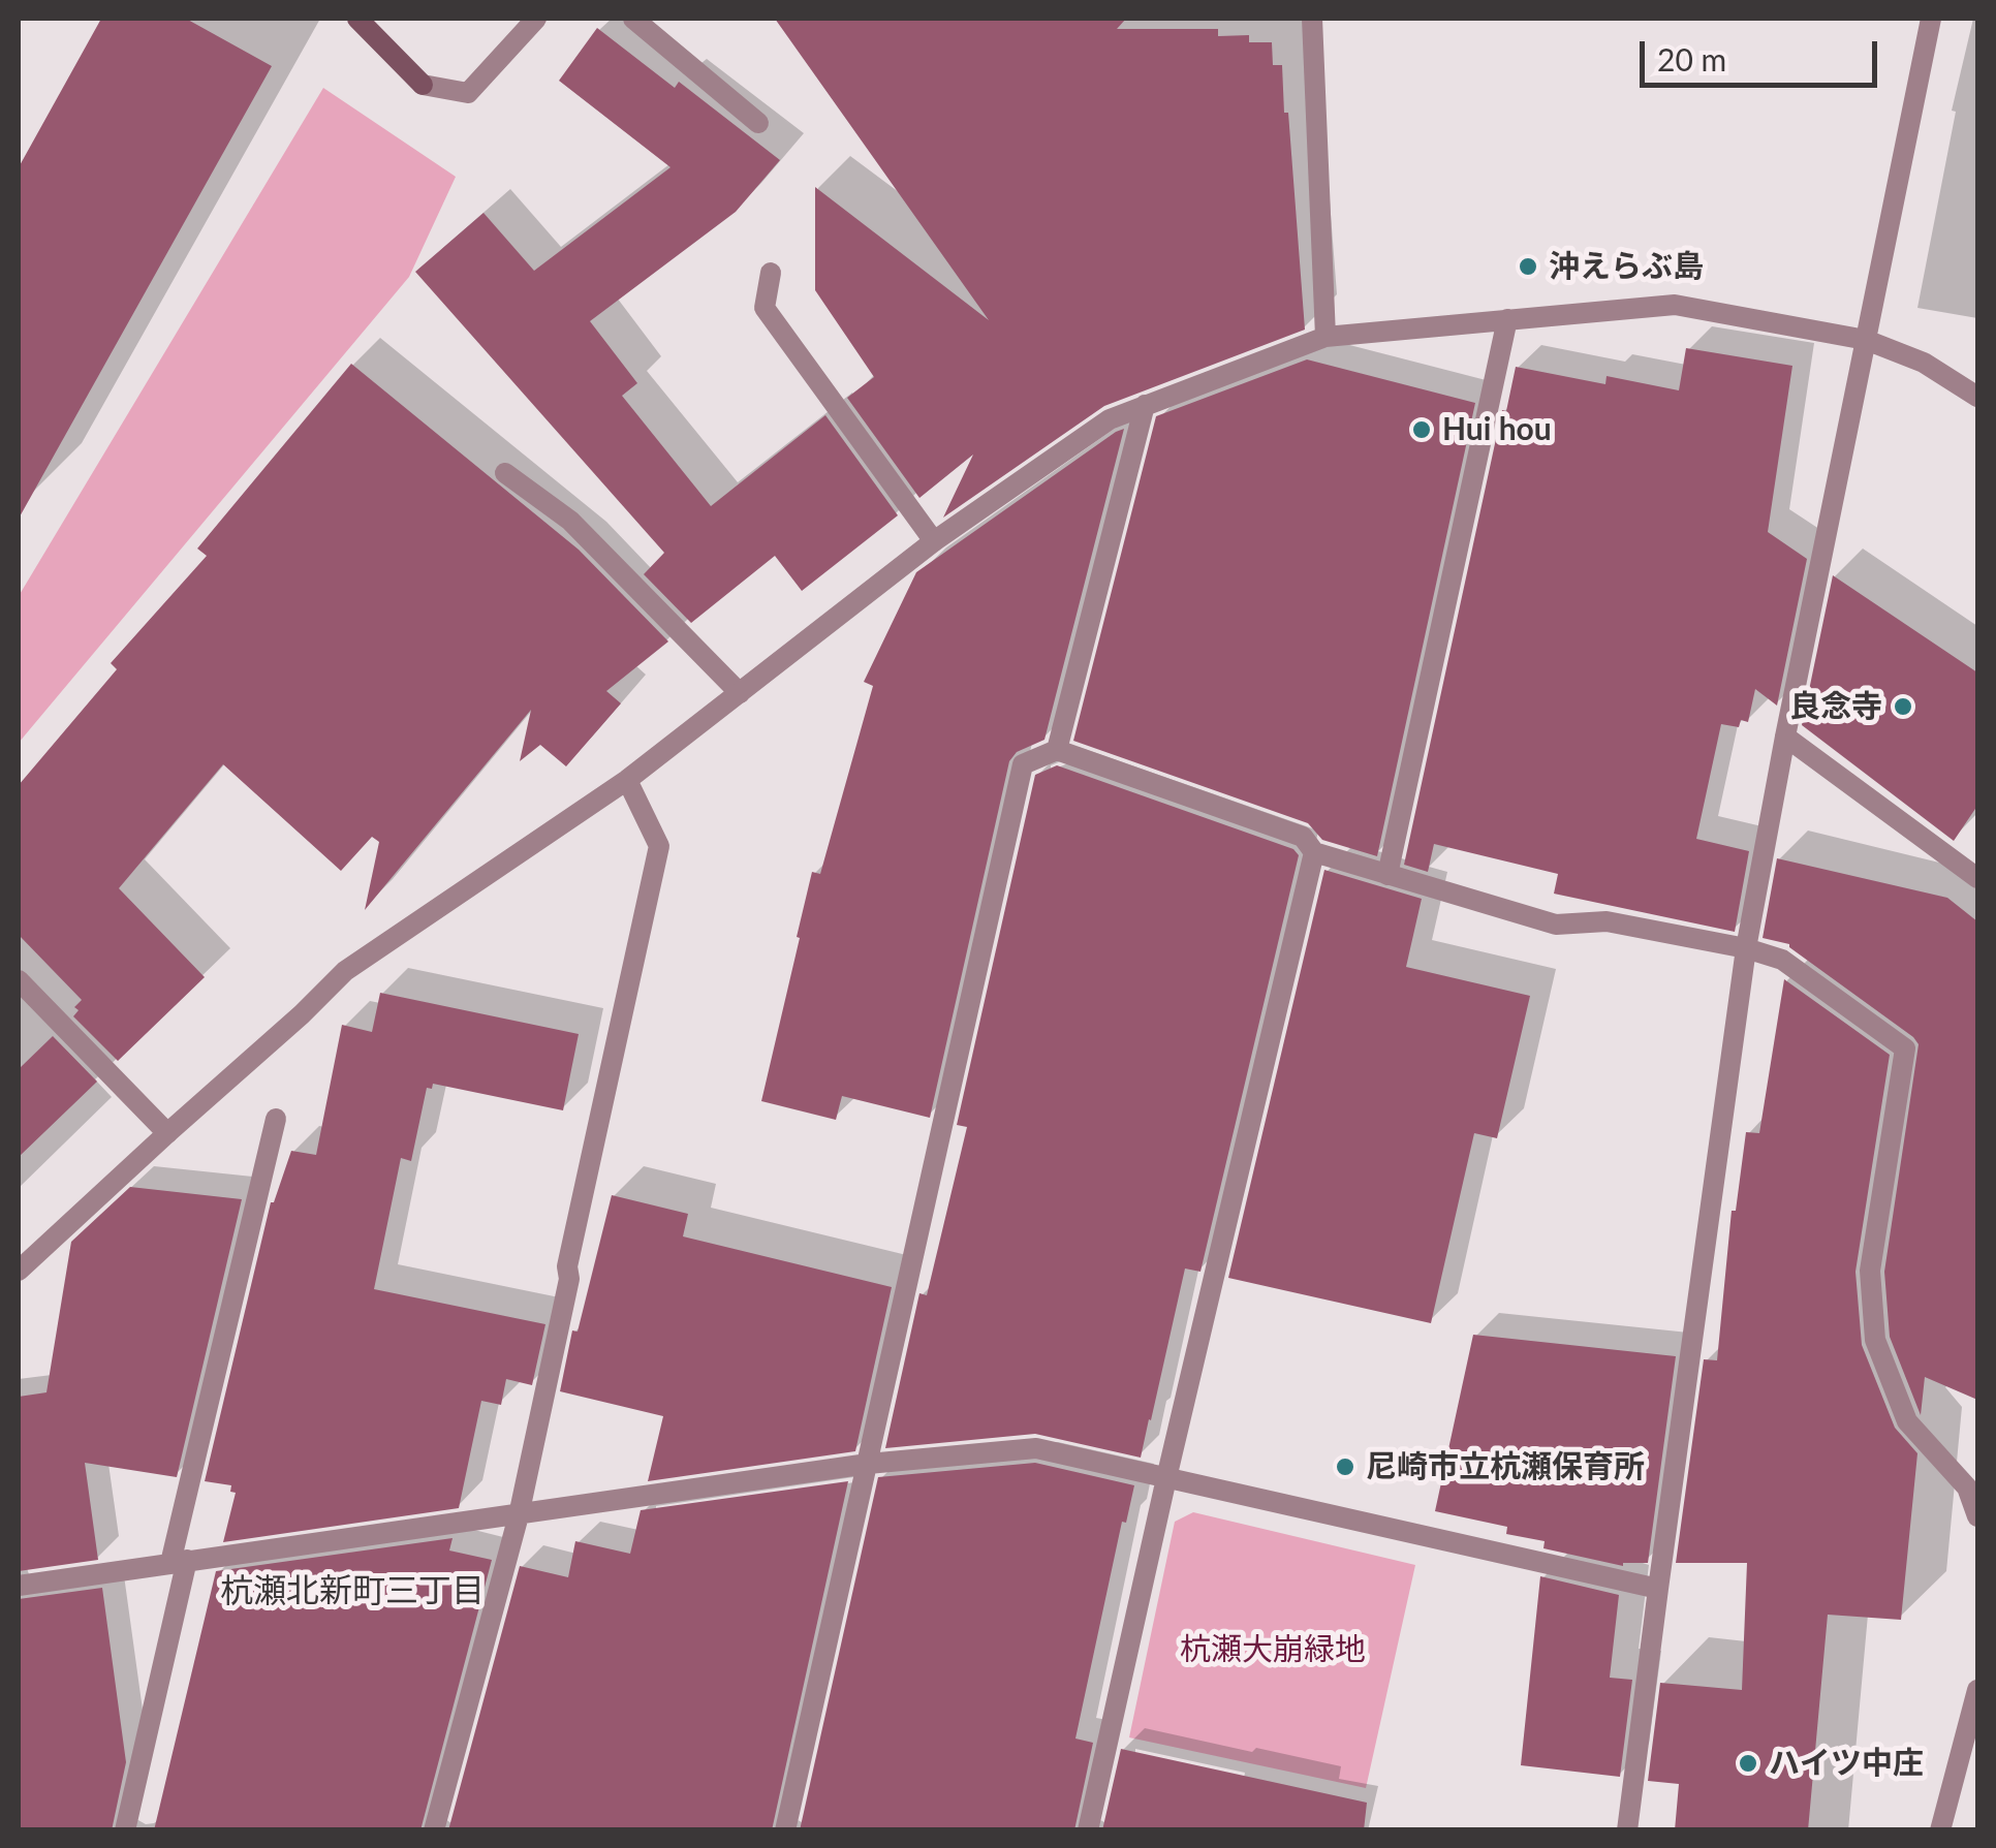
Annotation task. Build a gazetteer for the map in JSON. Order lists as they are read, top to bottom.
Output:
{
  "districts": ["杭瀬北新町三丁目"],
  "parks": ["杭瀬大崩緑地"],
  "places": [
    "沖えらぶ島",
    "Hui hou",
    "良念寺",
    "尼崎市立杭瀬保育所",
    "ハイツ中庄"
  ],
  "scale_bar": "20 m"
}
